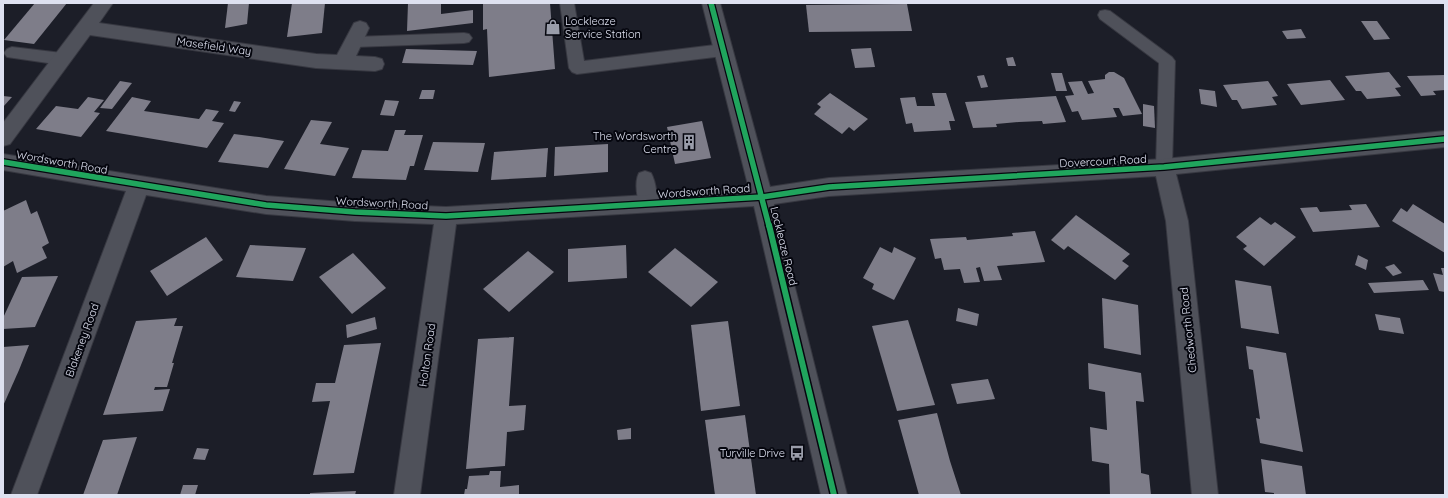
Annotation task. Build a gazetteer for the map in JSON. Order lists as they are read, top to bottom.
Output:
{
  "streets": {
    "street": [
      "Masefield Way",
      "Dovercourt Road",
      "Wordsworth Road",
      "Lockleaze Road",
      "Chedworth Road",
      "Blakeney Road",
      "Holton Road"
    ]
  },
  "crossings": [
    ["Dovercourt Road", "Wordsworth Road"],
    ["Dovercourt Road", "Lockleaze Road"],
    ["Dovercourt Road", "Chedworth Road"],
    ["Wordsworth Road", "Lockleaze Road"],
    ["Wordsworth Road", "Blakeney Road"],
    ["Wordsworth Road", "Holton Road"]
  ],
  "places": {
    "shop": ["Lockleaze Service Station"],
    "building": ["The Wordsworth Centre"],
    "bus stop": ["Turville Drive"]
  }
}
